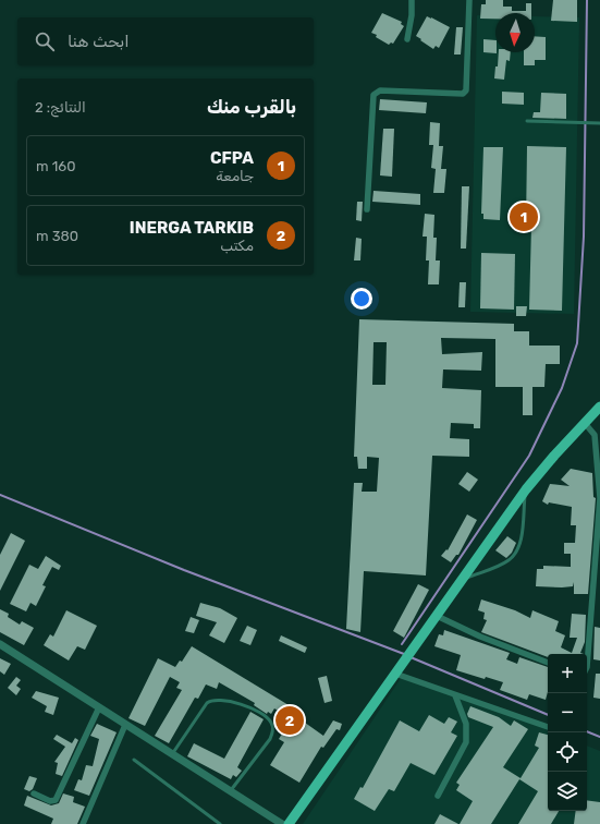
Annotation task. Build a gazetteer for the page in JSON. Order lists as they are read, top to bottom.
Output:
{
  "north": "bottom",
  "page": {
    "search": "ابحث هنا",
    "heading": ["بالقرب منك", "النتائج: 2"],
    "list": [
      {
        "mark": "1",
        "name": "CFPA",
        "note": "جامعة",
        "value": "160 m"
      },
      {
        "mark": "2",
        "name": "INERGA TARKIB",
        "note": "مكتب",
        "value": "380 m"
      }
    ],
    "pins": ["1", "2"],
    "map_buttons": ["+", "−"]
  }
}
